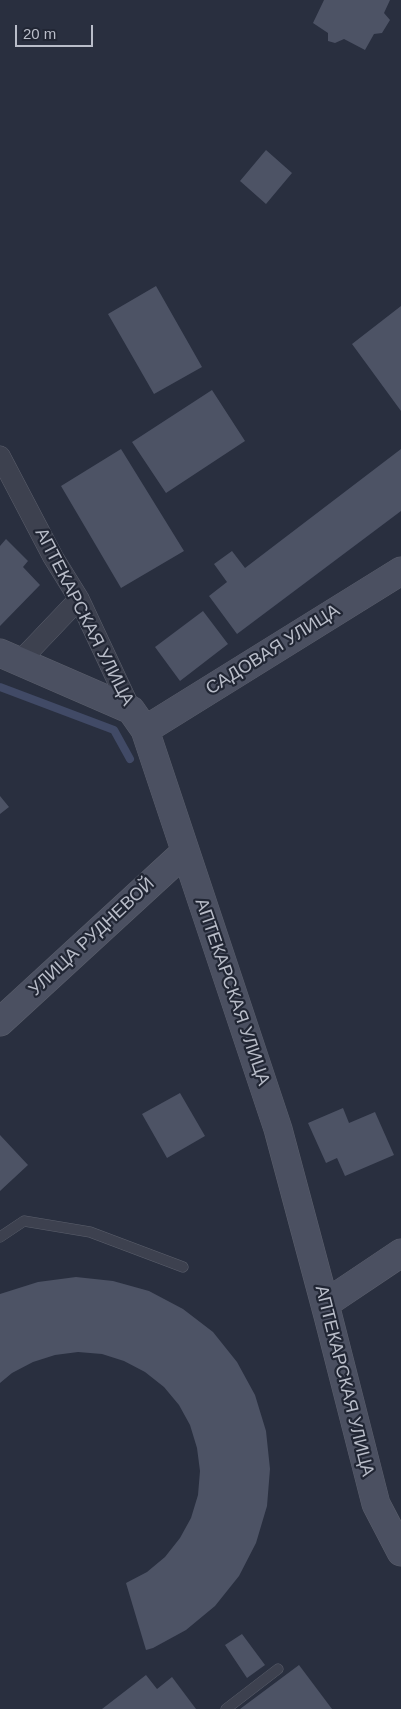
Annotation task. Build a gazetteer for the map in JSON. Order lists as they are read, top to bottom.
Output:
{
  "streets": {
    "street": ["АПТЕКАРСКАЯ УЛИЦА", "САДОВАЯ УЛИЦА", "УЛИЦА РУДНЕВОЙ"]
  },
  "crossings": [
    ["АПТЕКАРСКАЯ УЛИЦА", "САДОВАЯ УЛИЦА"],
    ["АПТЕКАРСКАЯ УЛИЦА", "УЛИЦА РУДНЕВОЙ"]
  ],
  "scale_bar": "20 m"
}
